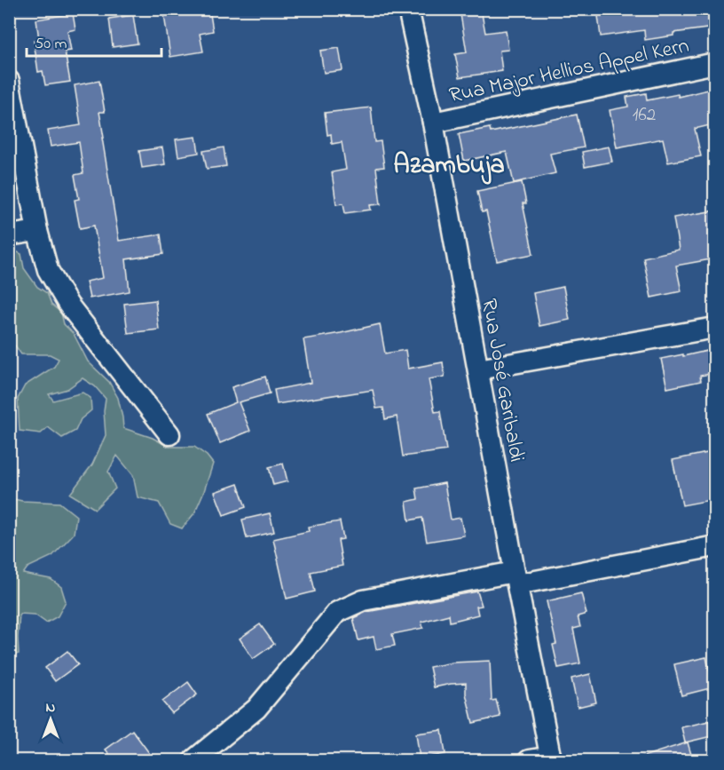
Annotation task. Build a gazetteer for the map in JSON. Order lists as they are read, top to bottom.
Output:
{
  "streets": {
    "street": ["Rua Major Hellios Appel Kern", "Rua José Garibaldi"]
  },
  "crossings": [
    ["Rua Major Hellios Appel Kern", "Rua José Garibaldi"]
  ],
  "districts": ["Azambuja"],
  "house_numbers": ["162"],
  "scale_bar": "50 m",
  "north": "top"
}
